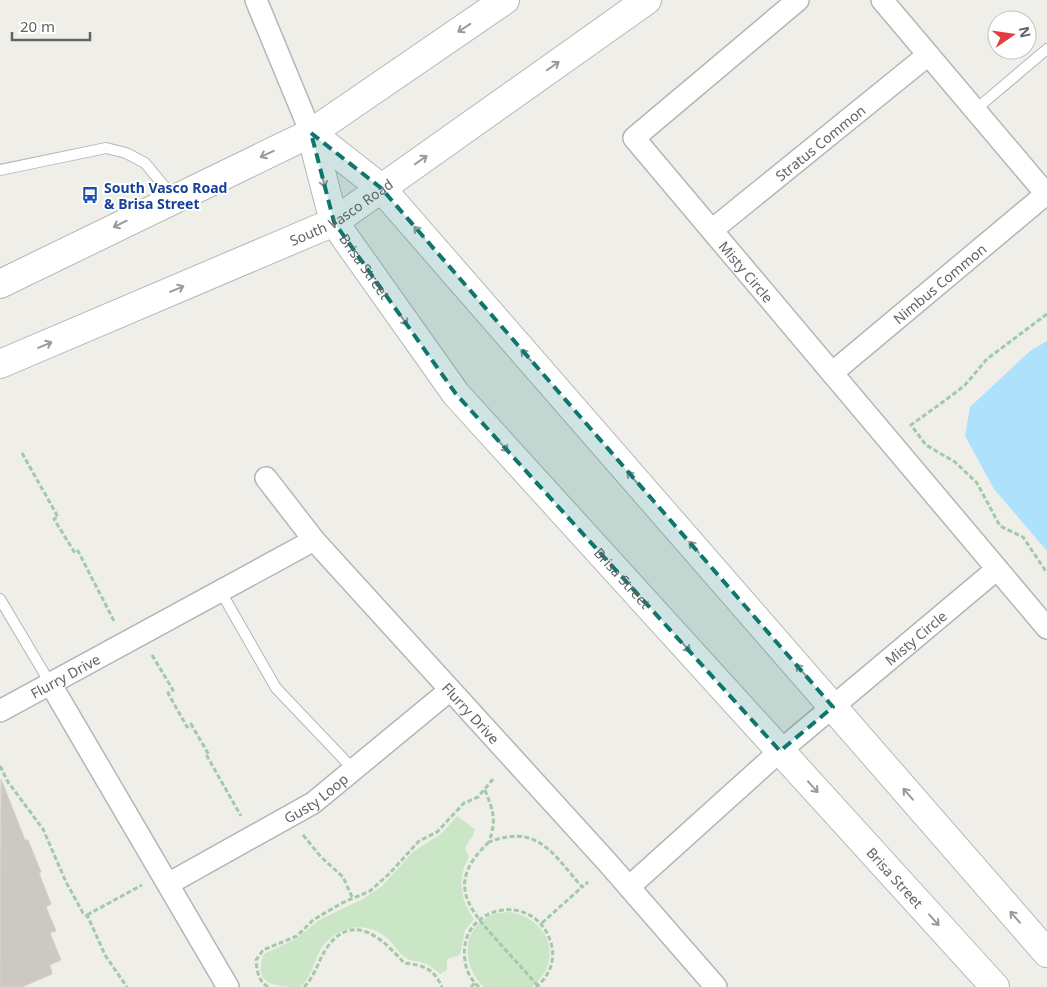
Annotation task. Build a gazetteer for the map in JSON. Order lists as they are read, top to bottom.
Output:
{
  "streets": {
    "street": [
      "Stratus Common",
      "South Vasco Road",
      "Brisa Street",
      "Misty Circle",
      "Nimbus Common",
      "Flurry Drive",
      "Gusty Loop"
    ]
  },
  "crossings": [
    ["Stratus Common", "Misty Circle"],
    ["South Vasco Road", "Brisa Street"],
    ["Brisa Street", "Misty Circle"],
    ["Misty Circle", "Nimbus Common"],
    ["Flurry Drive", "Gusty Loop"]
  ],
  "places": {
    "bus stop": ["South Vasco Road & Brisa Street"]
  },
  "scale_bar": "20 m",
  "north": "right"
}
